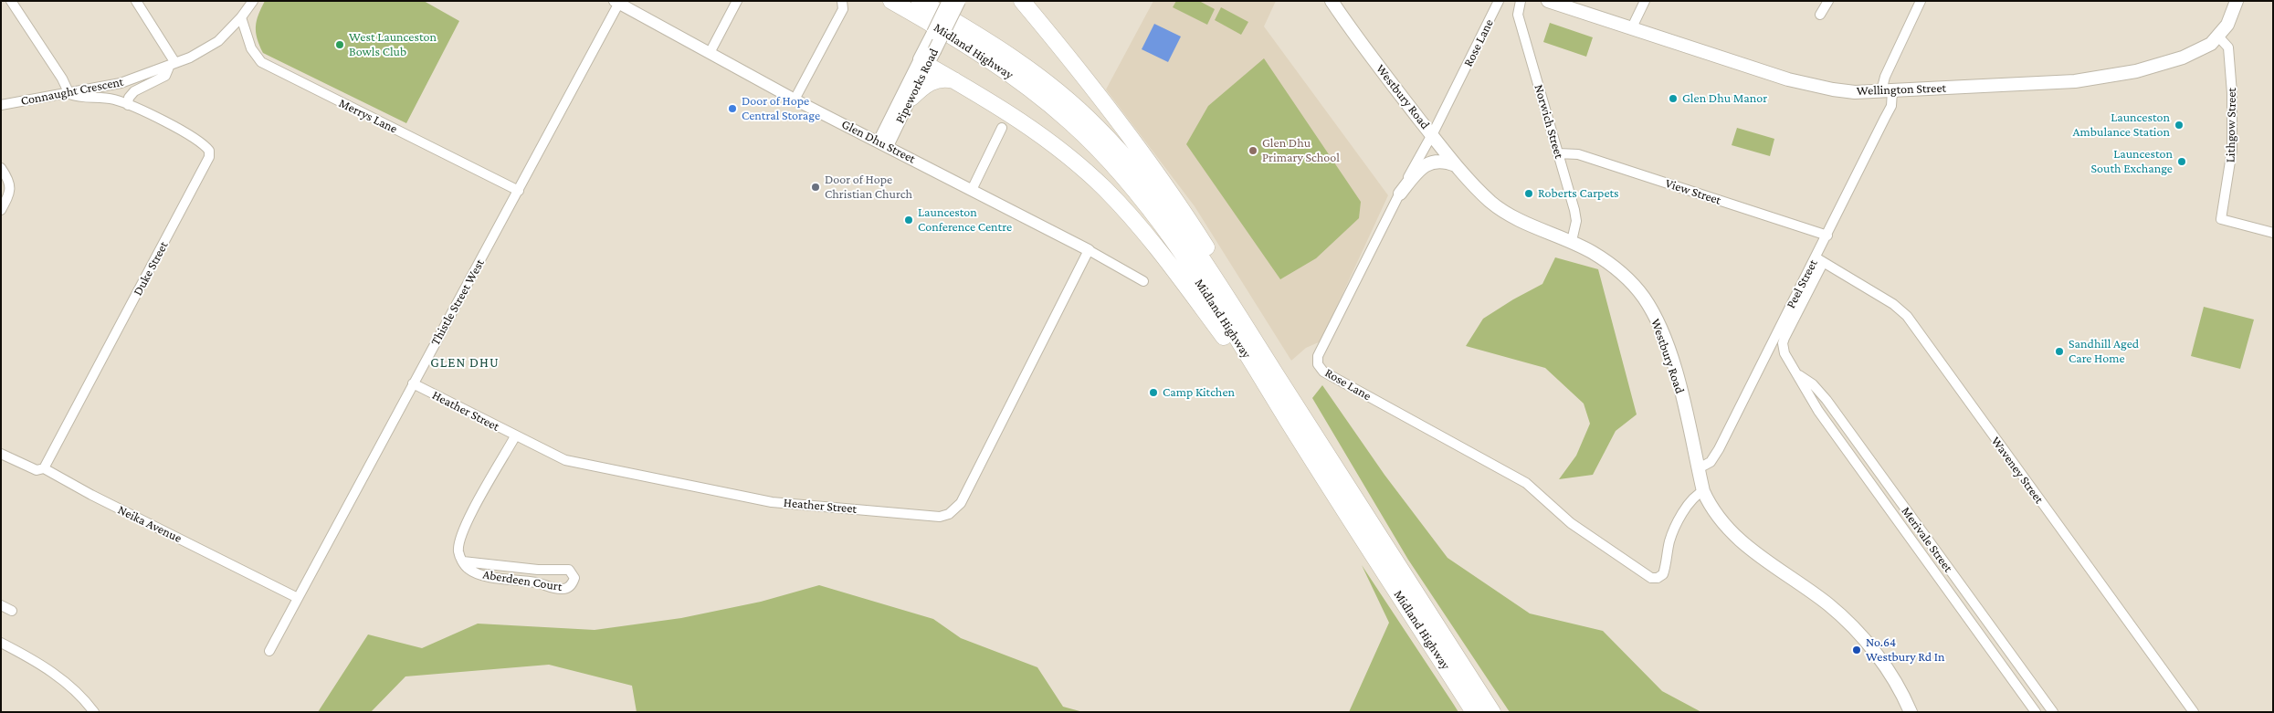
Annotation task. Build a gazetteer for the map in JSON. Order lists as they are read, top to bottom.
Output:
{
  "streets": {
    "highway": ["Midland Highway"],
    "main road": ["Pipeworks Road", "Wellington Street", "Westbury Road"],
    "street": [
      "Rose Lane",
      "Connaught Crescent",
      "Merrys Lane",
      "Norwich Street",
      "Lithgow Street",
      "Glen Dhu Street",
      "View Street",
      "Duke Street",
      "Peel Street",
      "Thistle Street West",
      "Heather Street",
      "Waveney Street",
      "Neika Avenue",
      "Merivale Street",
      "Aberdeen Court"
    ]
  },
  "crossings": [
    ["Rose Lane", "Westbury Road"],
    ["Pipeworks Road", "Glen Dhu Street"],
    ["Wellington Street", "Lithgow Street"],
    ["Wellington Street", "Peel Street"],
    ["Connaught Crescent", "Merrys Lane"],
    ["Connaught Crescent", "Duke Street"],
    ["Westbury Road", "Norwich Street"],
    ["Westbury Road", "Peel Street"],
    ["Merrys Lane", "Thistle Street West"],
    ["Norwich Street", "View Street"],
    ["Glen Dhu Street", "Thistle Street West"],
    ["Glen Dhu Street", "Heather Street"],
    ["View Street", "Peel Street"],
    ["Duke Street", "Neika Avenue"],
    ["Peel Street", "Waveney Street"],
    ["Peel Street", "Merivale Street"],
    ["Thistle Street West", "Heather Street"],
    ["Thistle Street West", "Neika Avenue"],
    ["Waveney Street", "Merivale Street"]
  ],
  "districts": ["GLEN DHU"],
  "places": [
    "West Launceston Bowls Club",
    "Glen Dhu Manor",
    "Door of Hope Central Storage",
    "Launceston Ambulance Station",
    "Glen Dhu Primary School",
    "Launceston South Exchange",
    "Door of Hope Christian Church",
    "Roberts Carpets",
    "Launceston Conference Centre",
    "Sandhill Aged Care Home",
    "Camp Kitchen",
    "No.64 Westbury Rd In"
  ]
}
